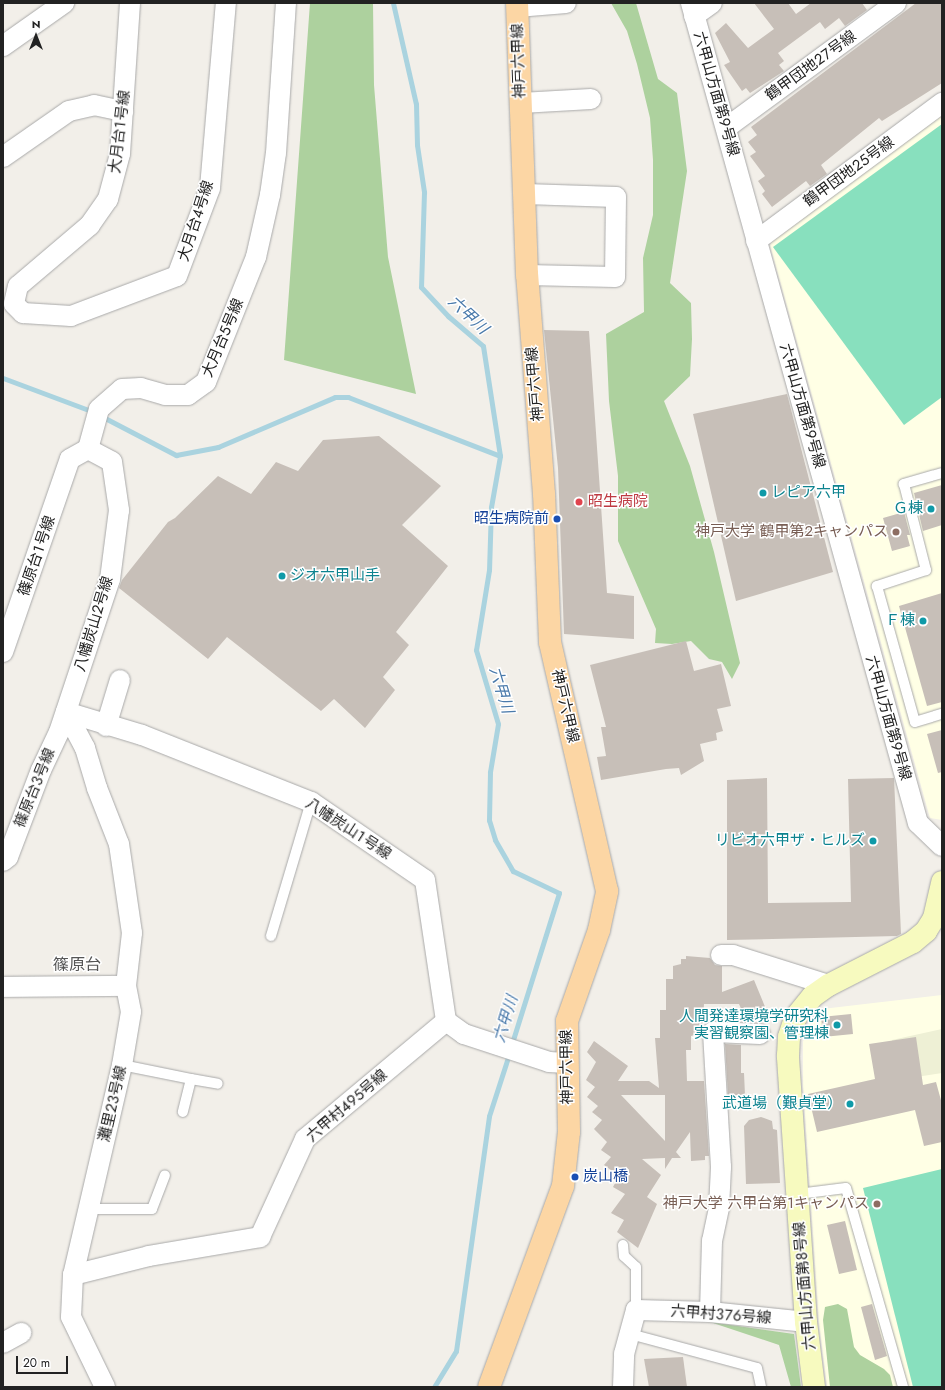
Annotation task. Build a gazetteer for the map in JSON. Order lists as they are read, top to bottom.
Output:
{
  "streets": {
    "main road": ["神戸六甲線"],
    "street": [
      "鶴甲団地２７号線",
      "六甲山方面第９号線",
      "大月台１号線",
      "鶴甲団地２５号線",
      "大月台４号線",
      "大月台５号線",
      "篠原台１号線",
      "八幡炭山２号線",
      "篠原台３号線",
      "八幡炭山１号線",
      "灘里２３号線",
      "六甲村４９５号線",
      "六甲山方面第８号線",
      "六甲村３７６号線"
    ]
  },
  "crossings": [
    ["鶴甲団地２７号線", "六甲山方面第９号線"],
    ["六甲山方面第９号線", "鶴甲団地２５号線"],
    ["大月台１号線", "大月台４号線"],
    ["大月台５号線", "篠原台１号線"],
    ["大月台５号線", "八幡炭山２号線"],
    ["篠原台１号線", "八幡炭山２号線"],
    ["八幡炭山２号線", "篠原台３号線"],
    ["八幡炭山２号線", "八幡炭山１号線"],
    ["八幡炭山２号線", "灘里２３号線"],
    ["篠原台３号線", "八幡炭山１号線"],
    ["篠原台３号線", "灘里２３号線"],
    ["八幡炭山１号線", "灘里２３号線"],
    ["八幡炭山１号線", "六甲村４９５号線"],
    ["灘里２３号線", "六甲村４９５号線"],
    ["六甲山方面第８号線", "六甲村３７６号線"]
  ],
  "districts": ["篠原台"],
  "water": ["六甲川"],
  "places": [
    "レピア六甲",
    "昭生病院",
    "Ｇ棟",
    "昭生病院前",
    "神戸大学 鶴甲第2キャンパス",
    "ジオ六甲山手",
    "Ｆ棟",
    "リビオ六甲ザ・ヒルズ",
    "人間発達環境学研究科 実習観察園、管理棟",
    "武道場（艱貞堂）",
    "炭山橋",
    "神戸大学 六甲台第1キャンパス"
  ],
  "scale_bar": "20 m",
  "north": "top"
}
